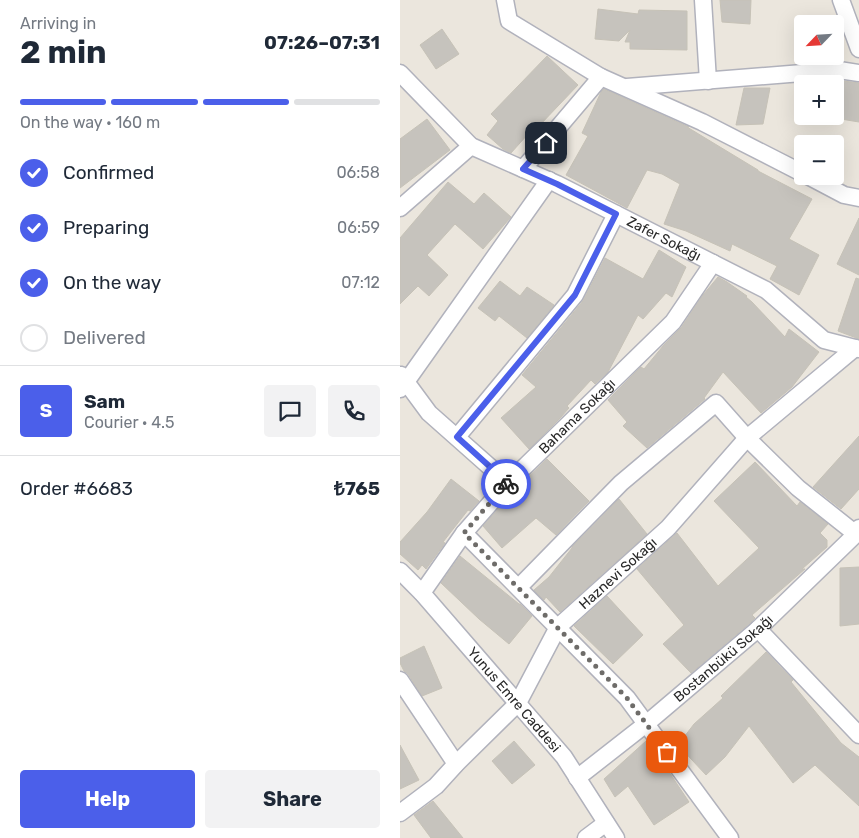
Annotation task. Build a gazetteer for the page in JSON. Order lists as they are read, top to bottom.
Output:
{
  "streets": {
    "street": [
      "Zafer Sokağı",
      "Bahama Sokağı",
      "Haznevi Sokağı",
      "Bostanbükü Sokağı",
      "Yunus Emre Caddesi"
    ]
  },
  "crossings": [
    ["Zafer Sokağı", "Bahama Sokağı"],
    ["Zafer Sokağı", "Haznevi Sokağı"],
    ["Bahama Sokağı", "Yunus Emre Caddesi"],
    ["Haznevi Sokağı", "Yunus Emre Caddesi"],
    ["Bostanbükü Sokağı", "Yunus Emre Caddesi"]
  ],
  "north": "bottom left",
  "page": {
    "heading": ["2 min", "Arriving in", "07:26–07:31"],
    "panel": [
      "Sam",
      "Courier · 4.5",
      "Order #6683",
      "₺765"
    ],
    "map_buttons": ["+", "−"],
    "bar": "On the way · 160 m",
    "list": [
      ["Confirmed", "06:58"],
      ["Preparing", "06:59"],
      ["On the way", "07:12"],
      "Delivered"
    ],
    "round": "S",
    "buttons": ["Help", "Share"]
  }
}
